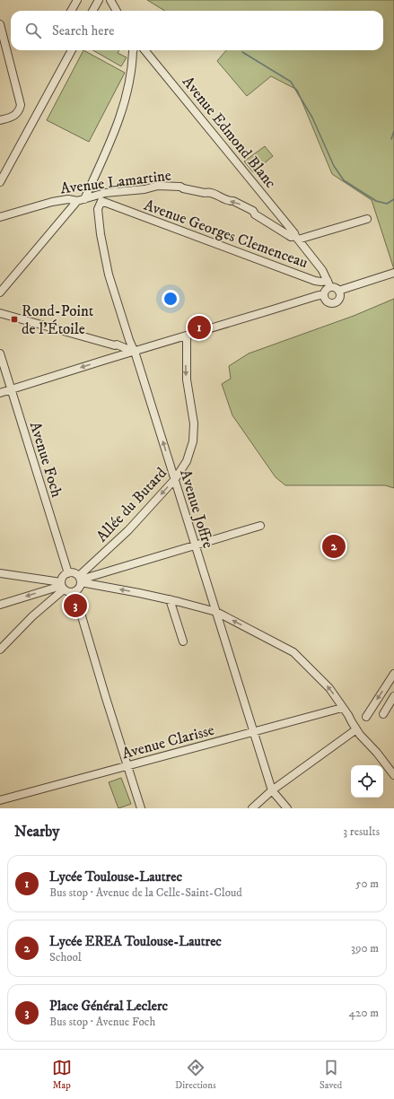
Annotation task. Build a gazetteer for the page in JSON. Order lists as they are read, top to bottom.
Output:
{
  "streets": {
    "street": [
      "Avenue Edmond Blanc",
      "Avenue Lamartine",
      "Avenue Georges Clemenceau",
      "Avenue Foch",
      "Allée du Butard",
      "Avenue Joffre",
      "Avenue Clarisse"
    ]
  },
  "crossings": [
    ["Avenue Edmond Blanc", "Avenue Lamartine"],
    ["Avenue Edmond Blanc", "Avenue Georges Clemenceau"],
    ["Avenue Lamartine", "Avenue Georges Clemenceau"],
    ["Avenue Lamartine", "Avenue Joffre"],
    ["Avenue Georges Clemenceau", "Avenue Joffre"],
    ["Avenue Foch", "Allée du Butard"],
    ["Allée du Butard", "Avenue Joffre"],
    ["Avenue Joffre", "Avenue Clarisse"]
  ],
  "one_way": ["Avenue Lamartine", "Allée du Butard"],
  "places": {
    "transit": ["Rond-Point de l'Étoile"]
  },
  "page": {
    "search": "Search here",
    "pins": ["1", "2", "3"],
    "heading": ["Nearby", "3 results"],
    "list": [
      {
        "mark": "1",
        "name": "Lycée Toulouse-Lautrec",
        "note": "Bus stop · Avenue de la Celle-Saint-Cloud",
        "value": "50 m"
      },
      {
        "mark": "2",
        "name": "Lycée EREA Toulouse-Lautrec",
        "note": "School",
        "value": "390 m"
      },
      {
        "mark": "3",
        "name": "Place Général Leclerc",
        "note": "Bus stop · Avenue Foch",
        "value": "420 m"
      }
    ],
    "nav": ["Map", "Directions", "Saved"]
  }
}
